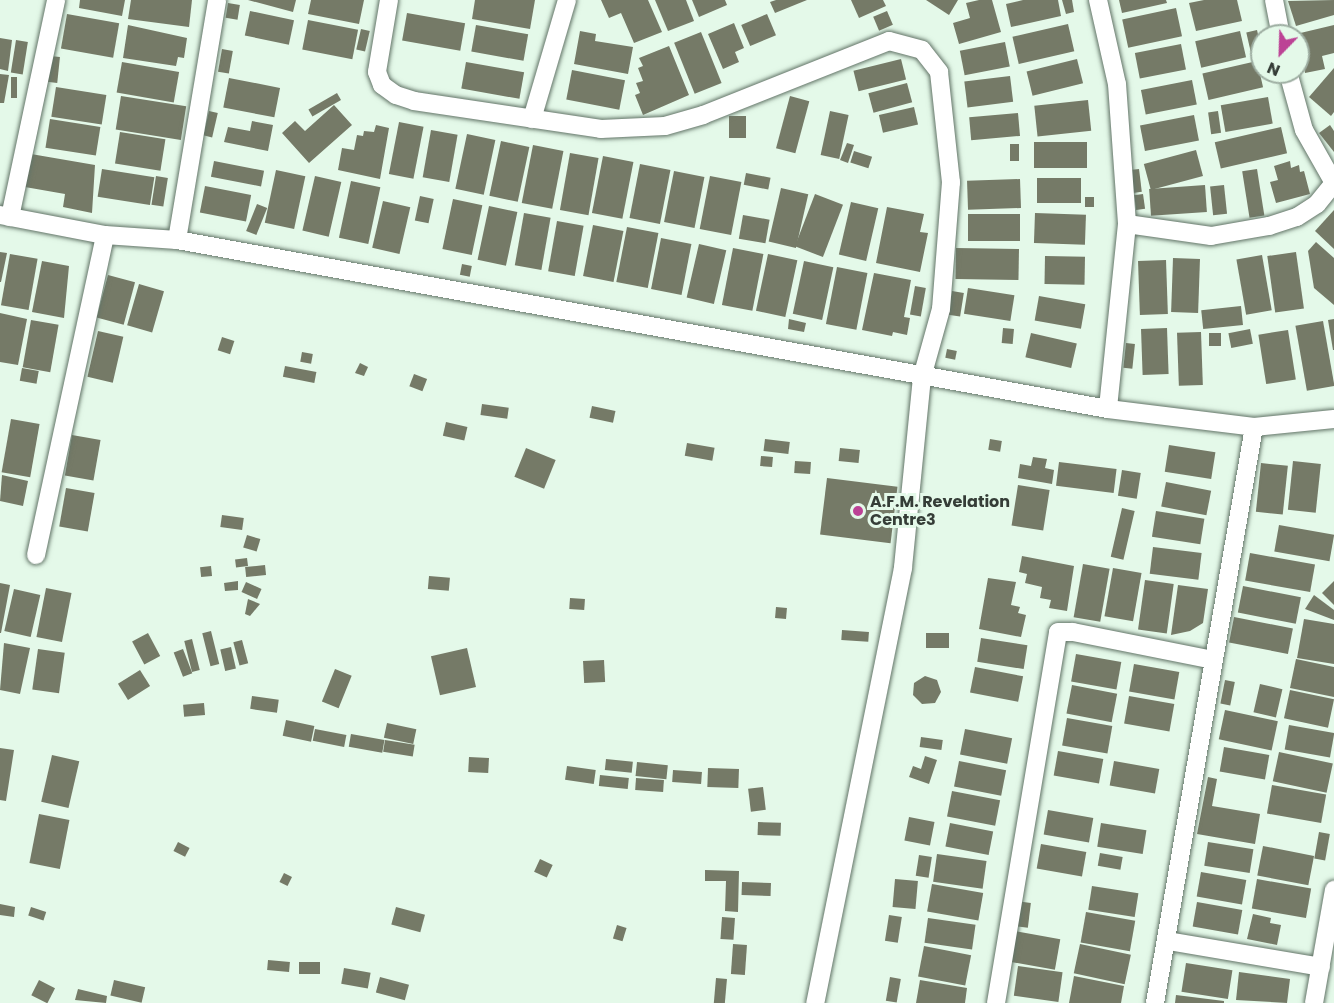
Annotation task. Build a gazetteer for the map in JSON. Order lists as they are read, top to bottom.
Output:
{
  "places": ["A.F.M. Revelation Centre3"],
  "north": "bottom left"
}
